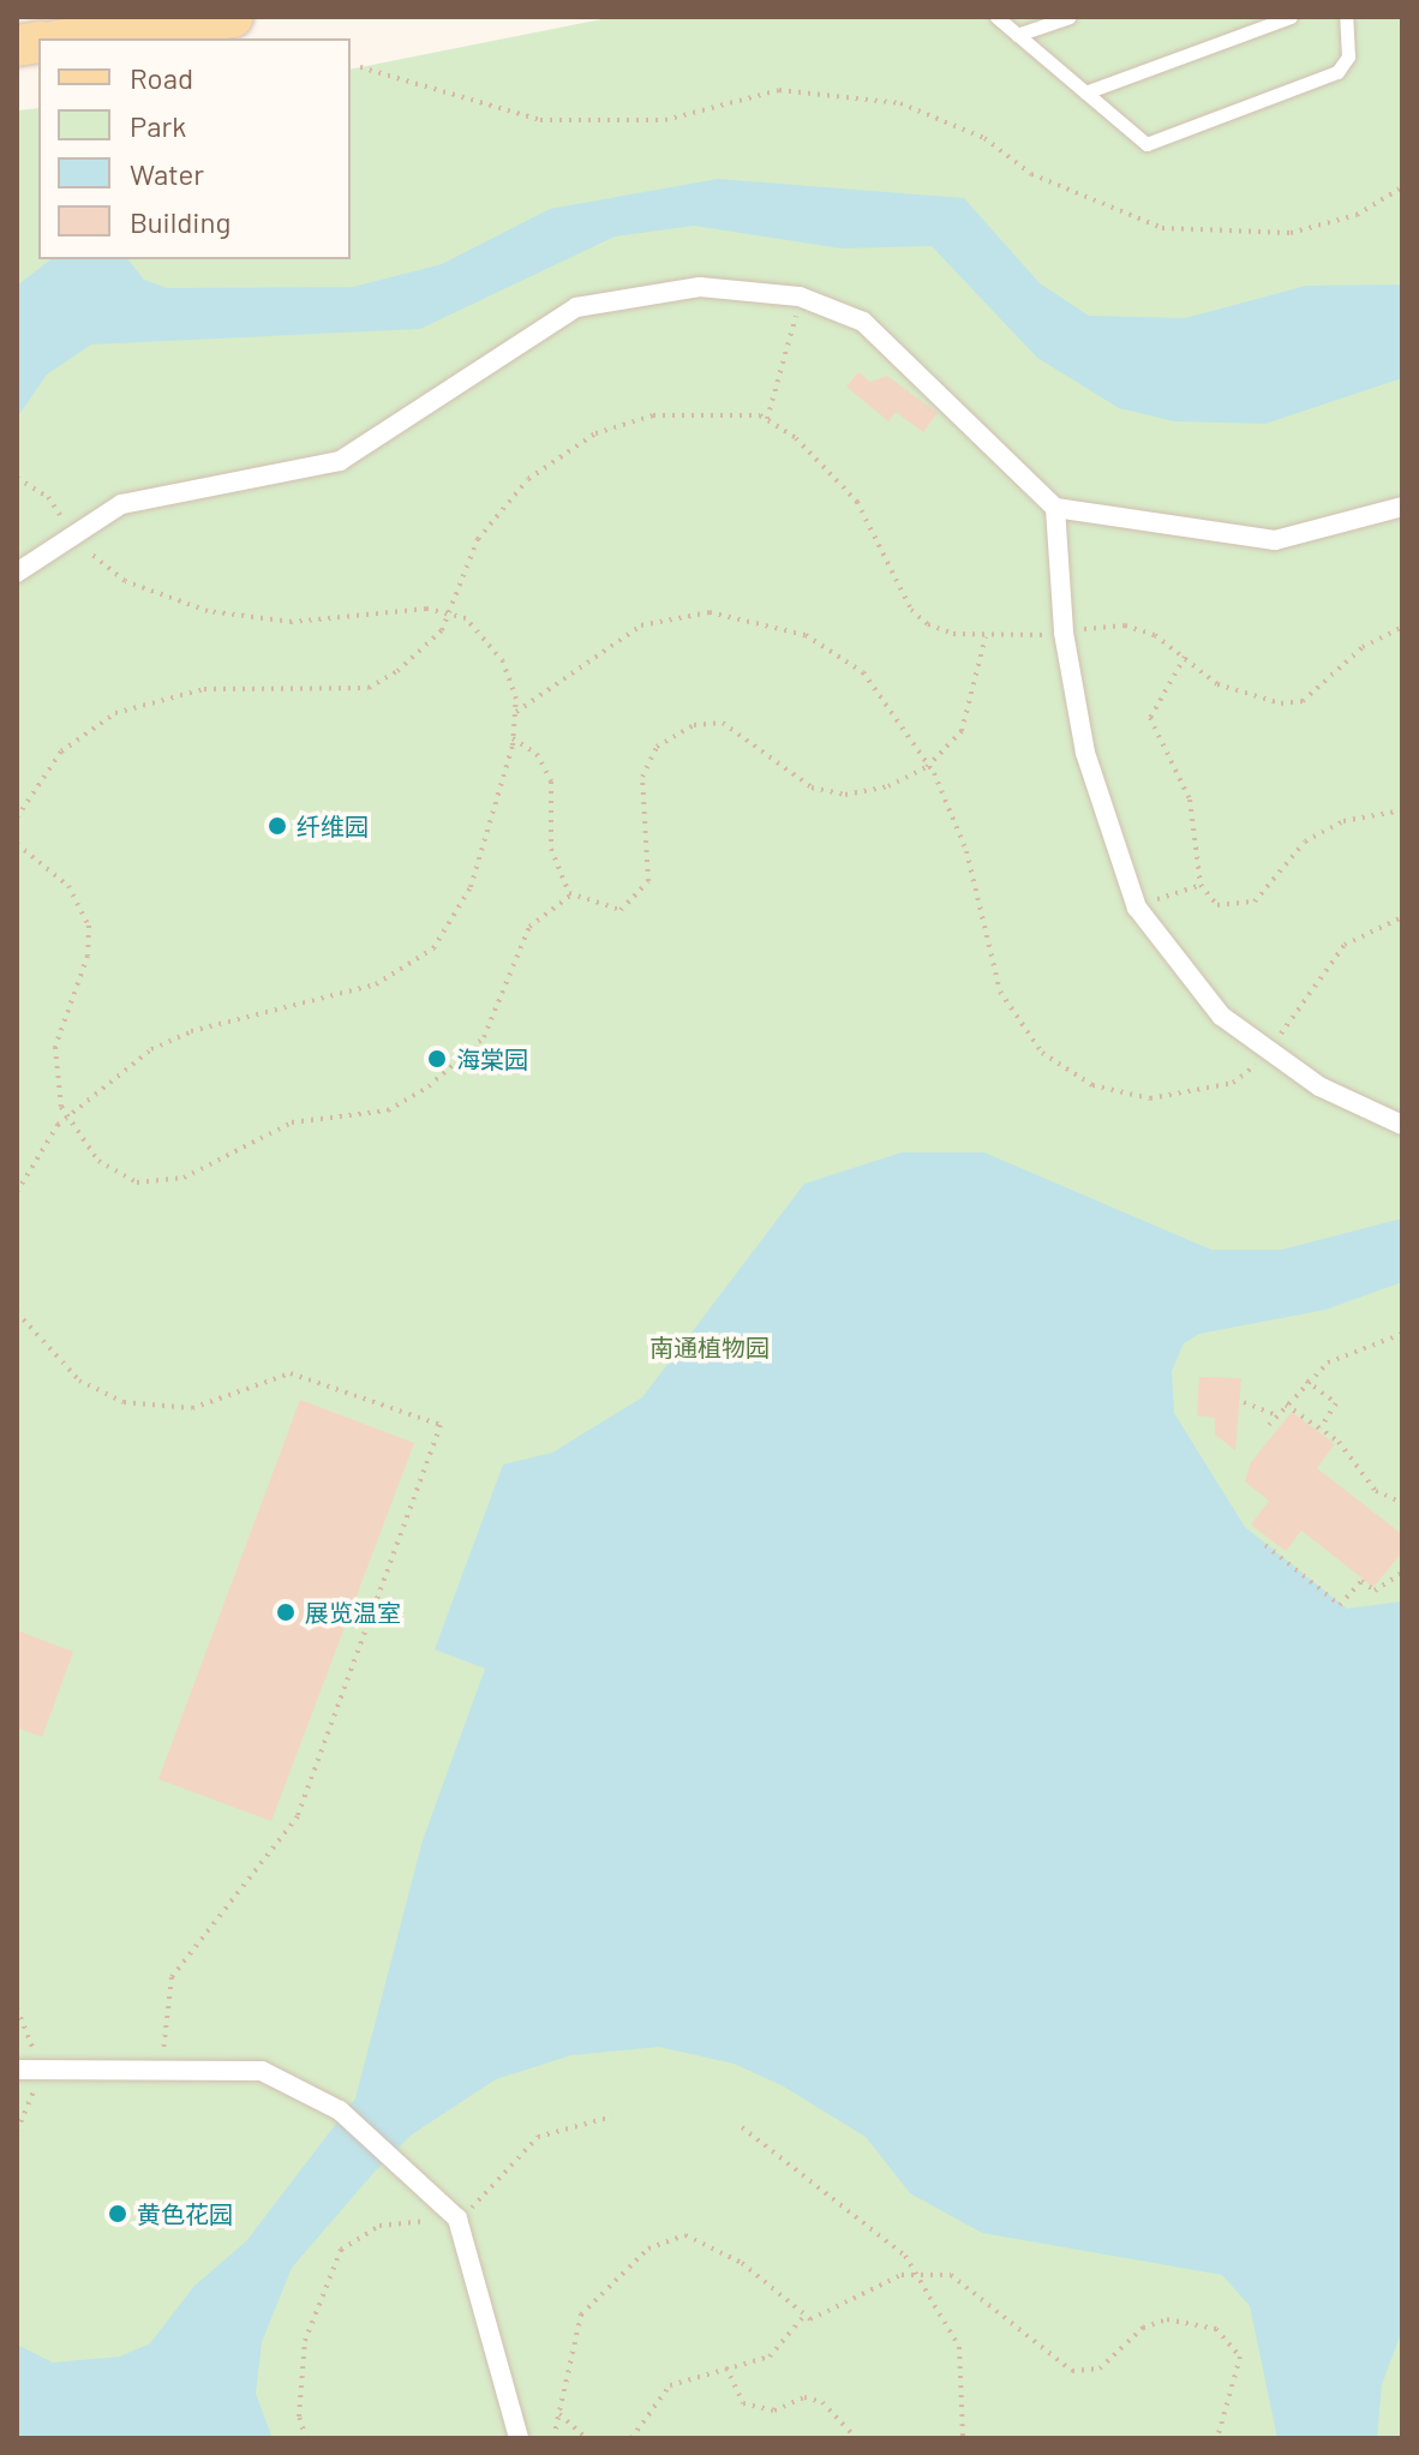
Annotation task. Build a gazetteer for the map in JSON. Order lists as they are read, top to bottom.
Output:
{
  "parks": ["南通植物园"],
  "places": [
    "纤维园",
    "海棠园",
    "展览温室",
    "黄色花园"
  ],
  "legend": [
    "Road",
    "Park",
    "Water",
    "Building"
  ]
}
